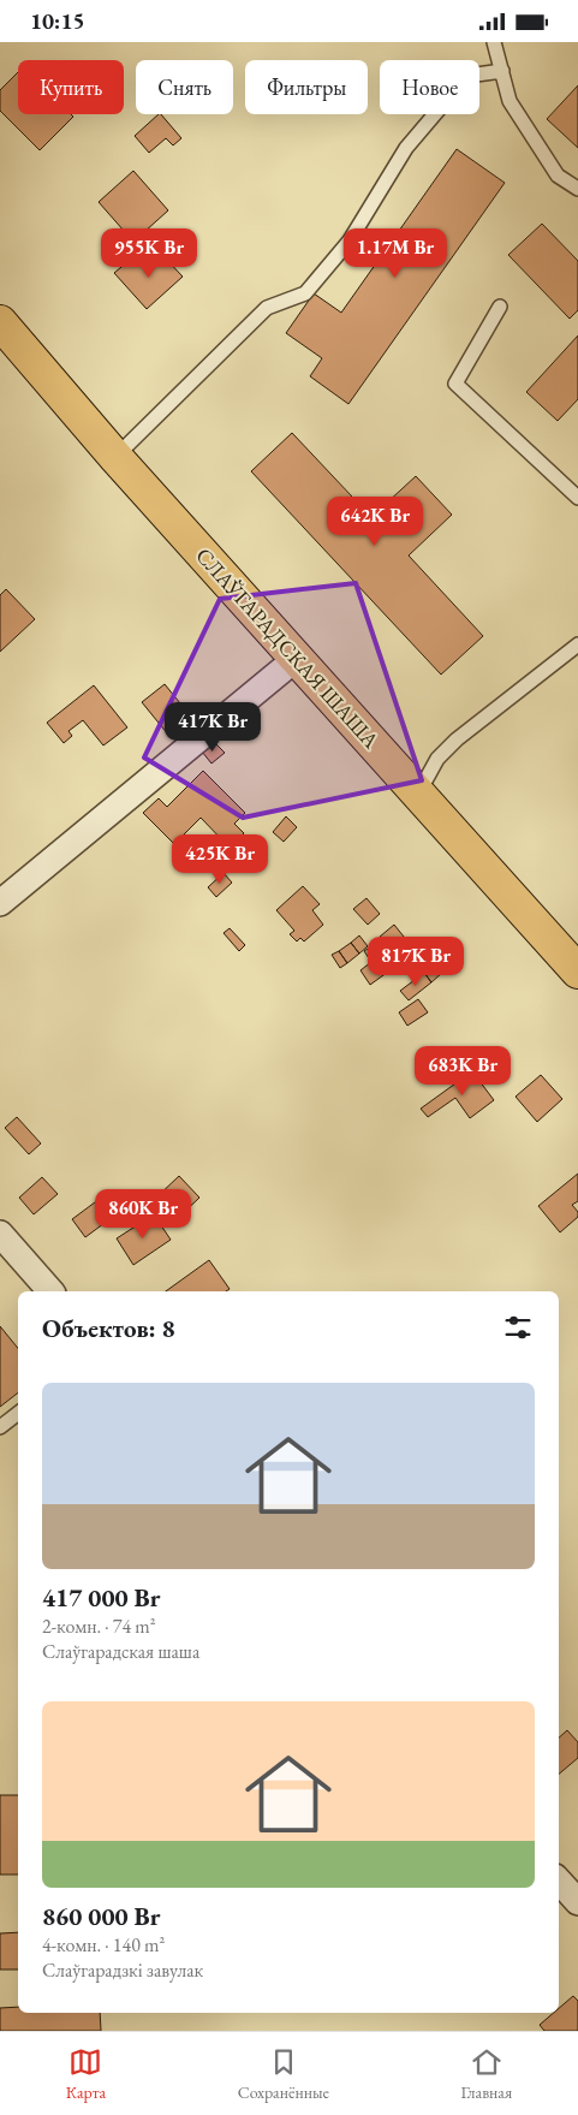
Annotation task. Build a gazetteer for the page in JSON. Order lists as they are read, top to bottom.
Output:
{
  "streets": {
    "main road": ["СЛАЎГАРАДСКАЯ ШАША"]
  },
  "page": {
    "status": "10:15",
    "chip": [
      "Купить",
      "Снять",
      "Фильтры",
      "Новое"
    ],
    "price": [
      "955K Br",
      "1.17M Br",
      "642K Br",
      "417K Br",
      "425K Br",
      "817K Br",
      "683K Br",
      "860K Br"
    ],
    "heading": "Объектов: 8",
    "list": [
      {
        "name": "417 000 Br",
        "note": "2-комн. · 74 m² · Слаўгарадская шаша"
      },
      {
        "name": "860 000 Br",
        "note": "4-комн. · 140 m² · Слаўгарадзкі завулак"
      }
    ],
    "tabs": ["Карта", "Сохранённые", "Главная"]
  }
}
